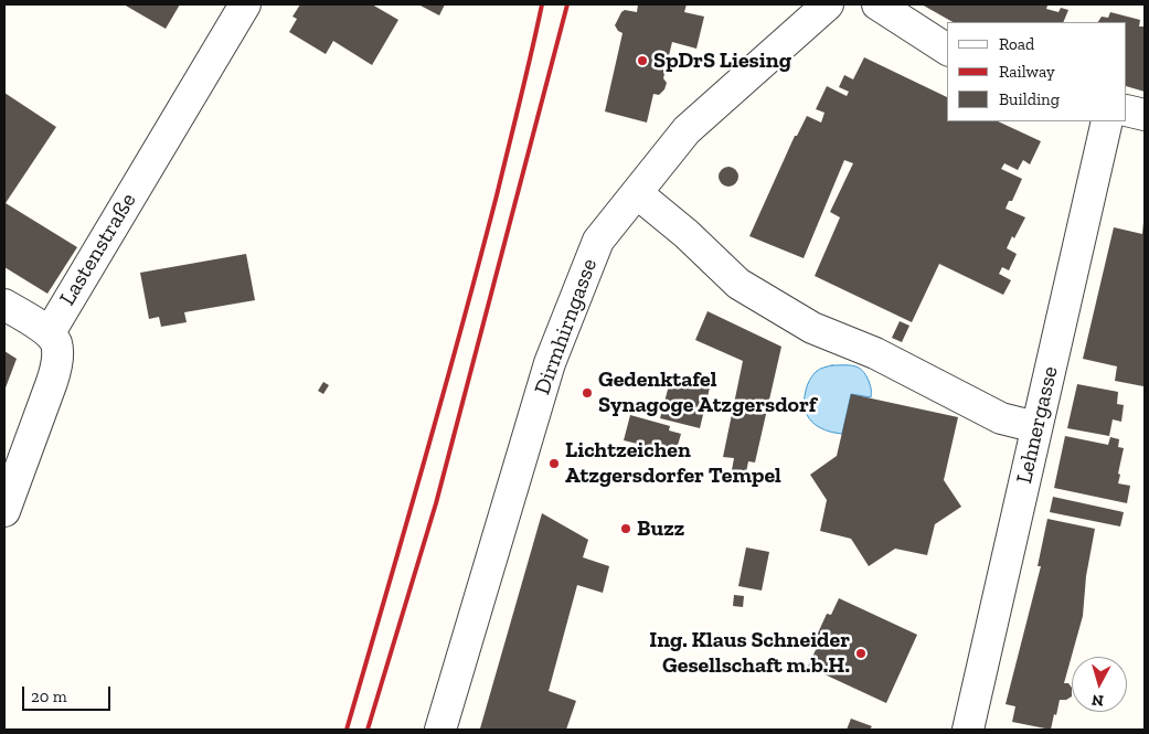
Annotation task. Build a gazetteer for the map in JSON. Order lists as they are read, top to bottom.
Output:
{
  "streets": {
    "street": ["Lastenstraße", "Dirmhirngasse", "Lehnergasse"]
  },
  "places": [
    "SpDrS Liesing",
    "Gedenktafel Synagoge Atzgersdorf",
    "Lichtzeichen Atzgersdorfer Tempel",
    "Buzz",
    "Ing. Klaus Schneider Gesellschaft m.b.H."
  ],
  "legend": ["Road", "Railway", "Building"],
  "scale_bar": "20 m",
  "north": "bottom"
}
